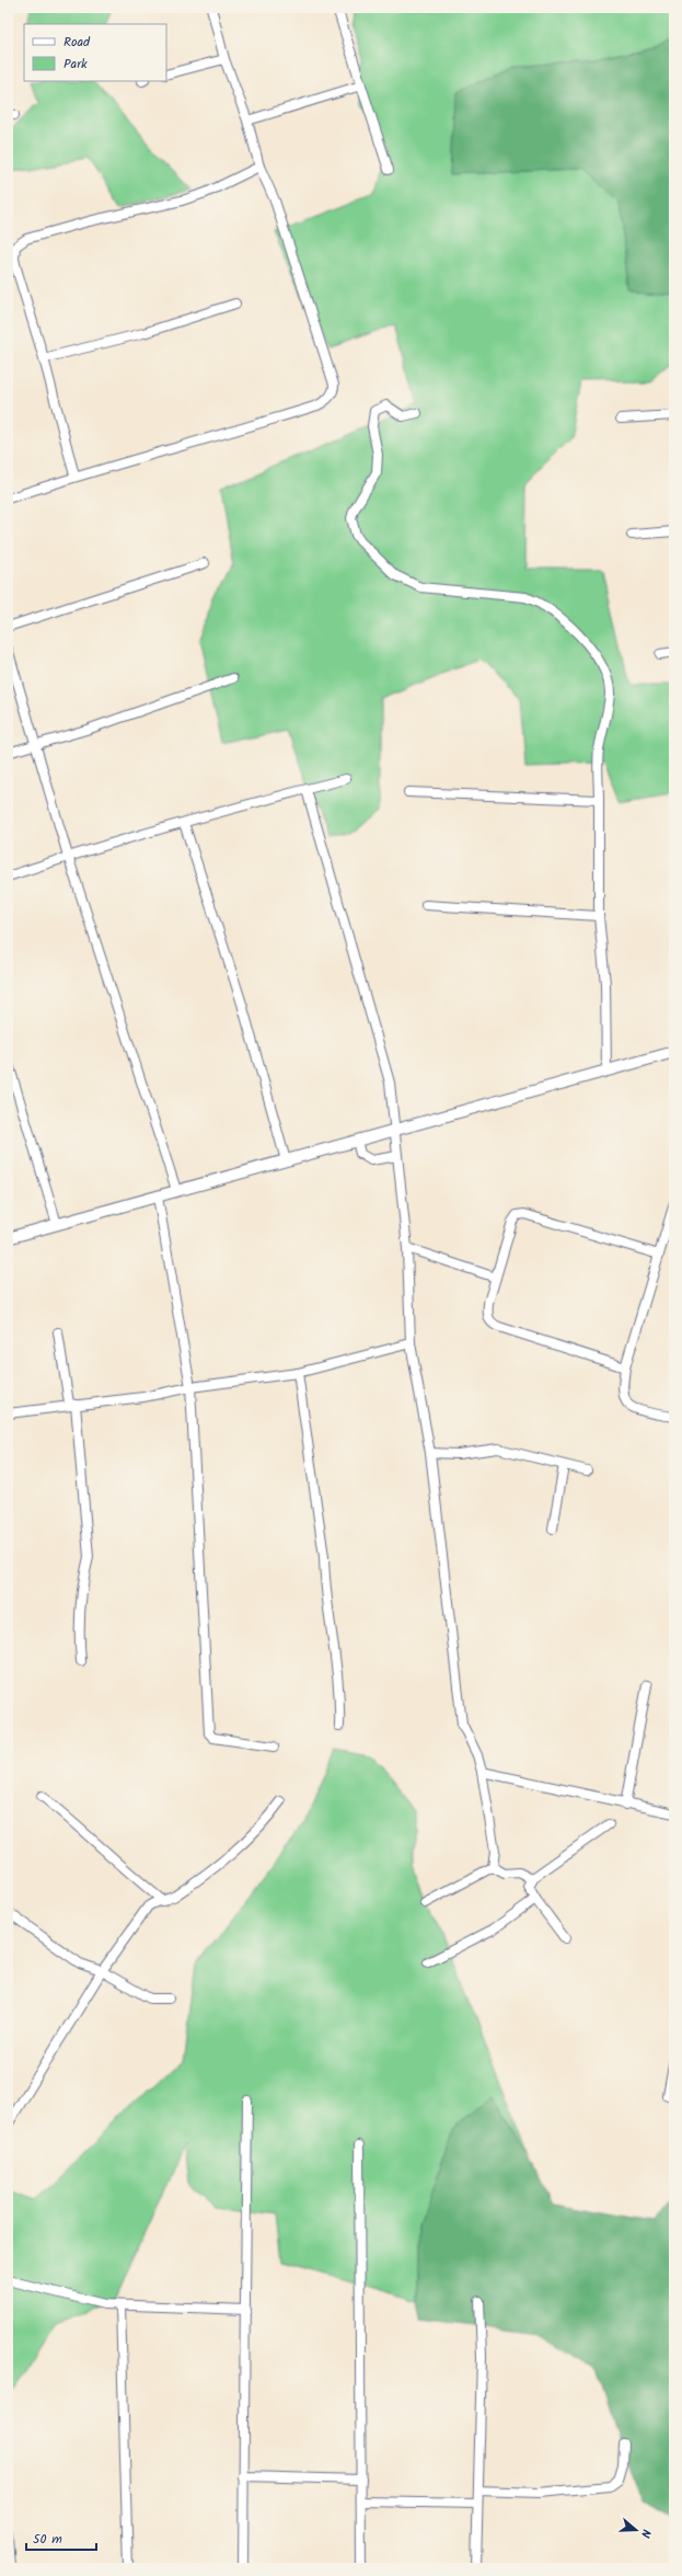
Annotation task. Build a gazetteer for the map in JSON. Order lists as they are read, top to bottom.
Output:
{
  "legend": ["Road", "Park"],
  "scale_bar": "50 m",
  "north": "right"
}
